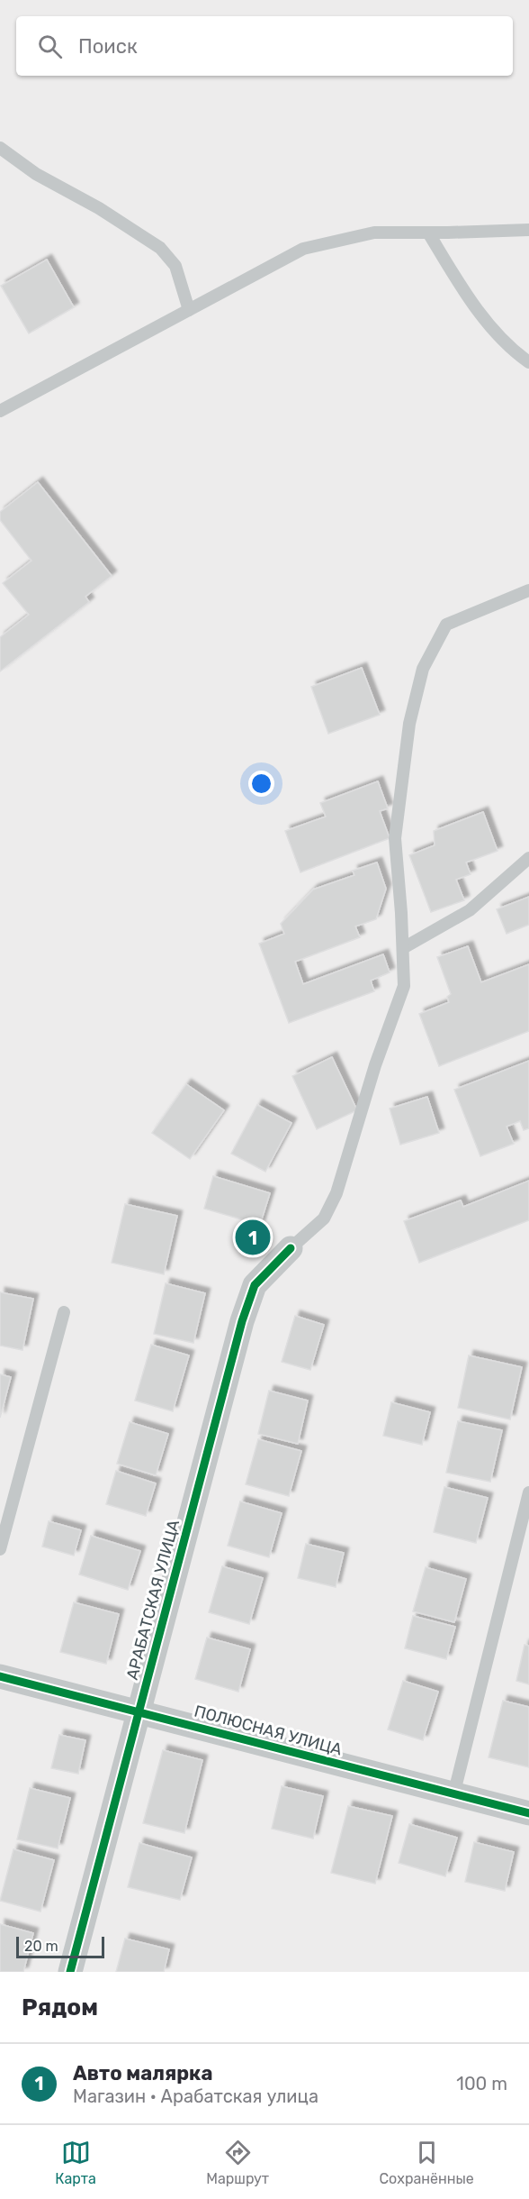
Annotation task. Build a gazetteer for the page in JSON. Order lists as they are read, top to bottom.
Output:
{
  "streets": {
    "street": ["АРАБАТСКАЯ УЛИЦА", "ПОЛЮСНАЯ УЛИЦА"]
  },
  "crossings": [
    ["АРАБАТСКАЯ УЛИЦА", "ПОЛЮСНАЯ УЛИЦА"]
  ],
  "scale_bar": "20 m",
  "page": {
    "search": "Поиск",
    "pins": "1",
    "scale": "20 m",
    "heading": "Рядом",
    "list": [
      {
        "mark": "1",
        "name": "Авто малярка",
        "note": "Магазин · Арабатская улица",
        "value": "100 m"
      }
    ],
    "nav": ["Карта", "Маршрут", "Сохранённые"]
  }
}
